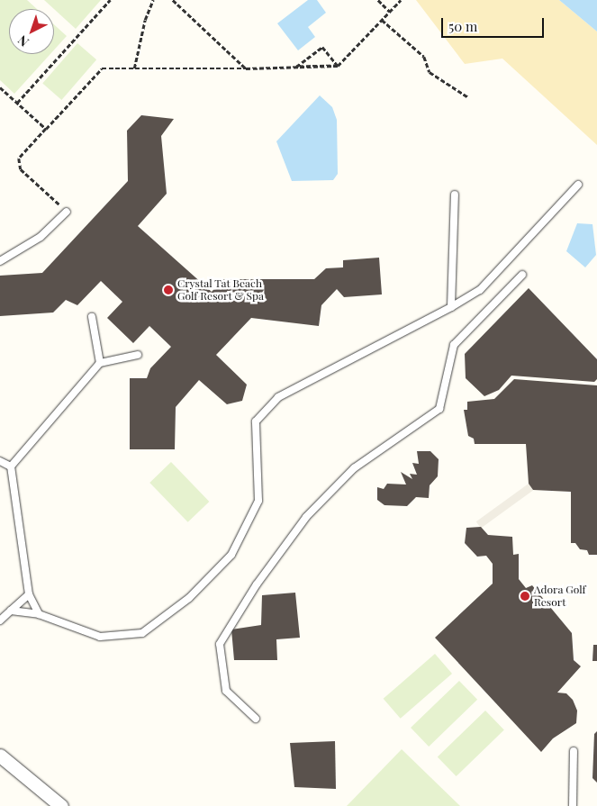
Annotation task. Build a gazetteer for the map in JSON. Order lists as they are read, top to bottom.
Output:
{
  "places": ["Crystal Tat Beach Golf Resort & Spa", "Adora Golf Resort"],
  "scale_bar": "50 m",
  "north": "bottom left"
}
